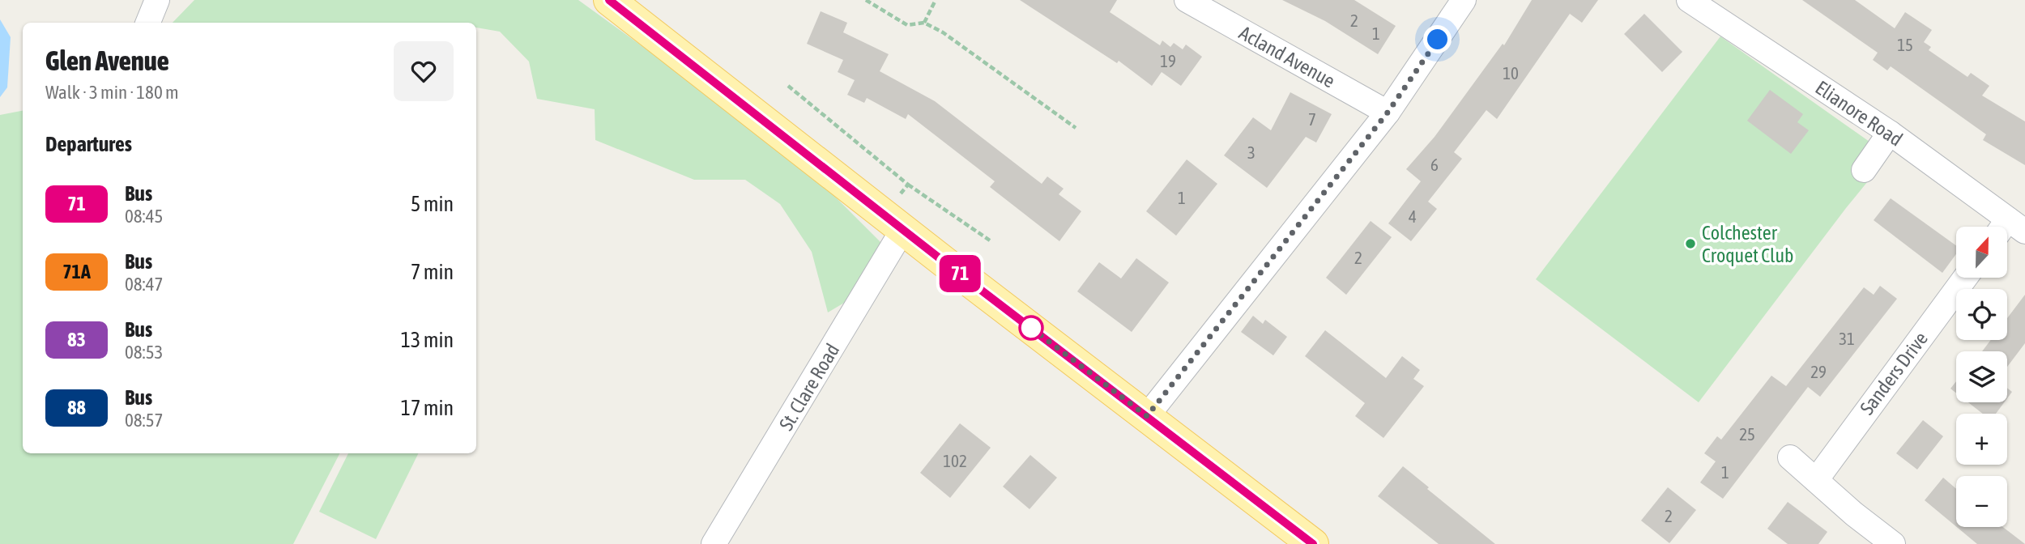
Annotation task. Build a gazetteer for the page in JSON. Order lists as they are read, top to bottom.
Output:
{
  "streets": {
    "street": [
      "Acland Avenue",
      "Elianore Road",
      "Sanders Drive",
      "St. Clare Road"
    ]
  },
  "places": ["Colchester Croquet Club"],
  "lines": ["bus line 71"],
  "house_numbers": [
    "2",
    "1",
    "15",
    "19",
    "10",
    "7",
    "3",
    "6",
    "1",
    "4",
    "2",
    "31",
    "29",
    "25",
    "102",
    "1",
    "2"
  ],
  "north": "top",
  "page": {
    "on_map": "71",
    "heading": [
      ["Glen Avenue", "Walk · 3 min · 180 m"],
      "Departures"
    ],
    "list": [
      {
        "mark": "71",
        "name": "Bus",
        "note": "08:45",
        "value": "5 min"
      },
      {
        "mark": "71A",
        "name": "Bus",
        "note": "08:47",
        "value": "7 min"
      },
      {
        "mark": "83",
        "name": "Bus",
        "note": "08:53",
        "value": "13 min"
      },
      {
        "mark": "88",
        "name": "Bus",
        "note": "08:57",
        "value": "17 min"
      }
    ],
    "map_buttons": ["+", "−"]
  }
}
